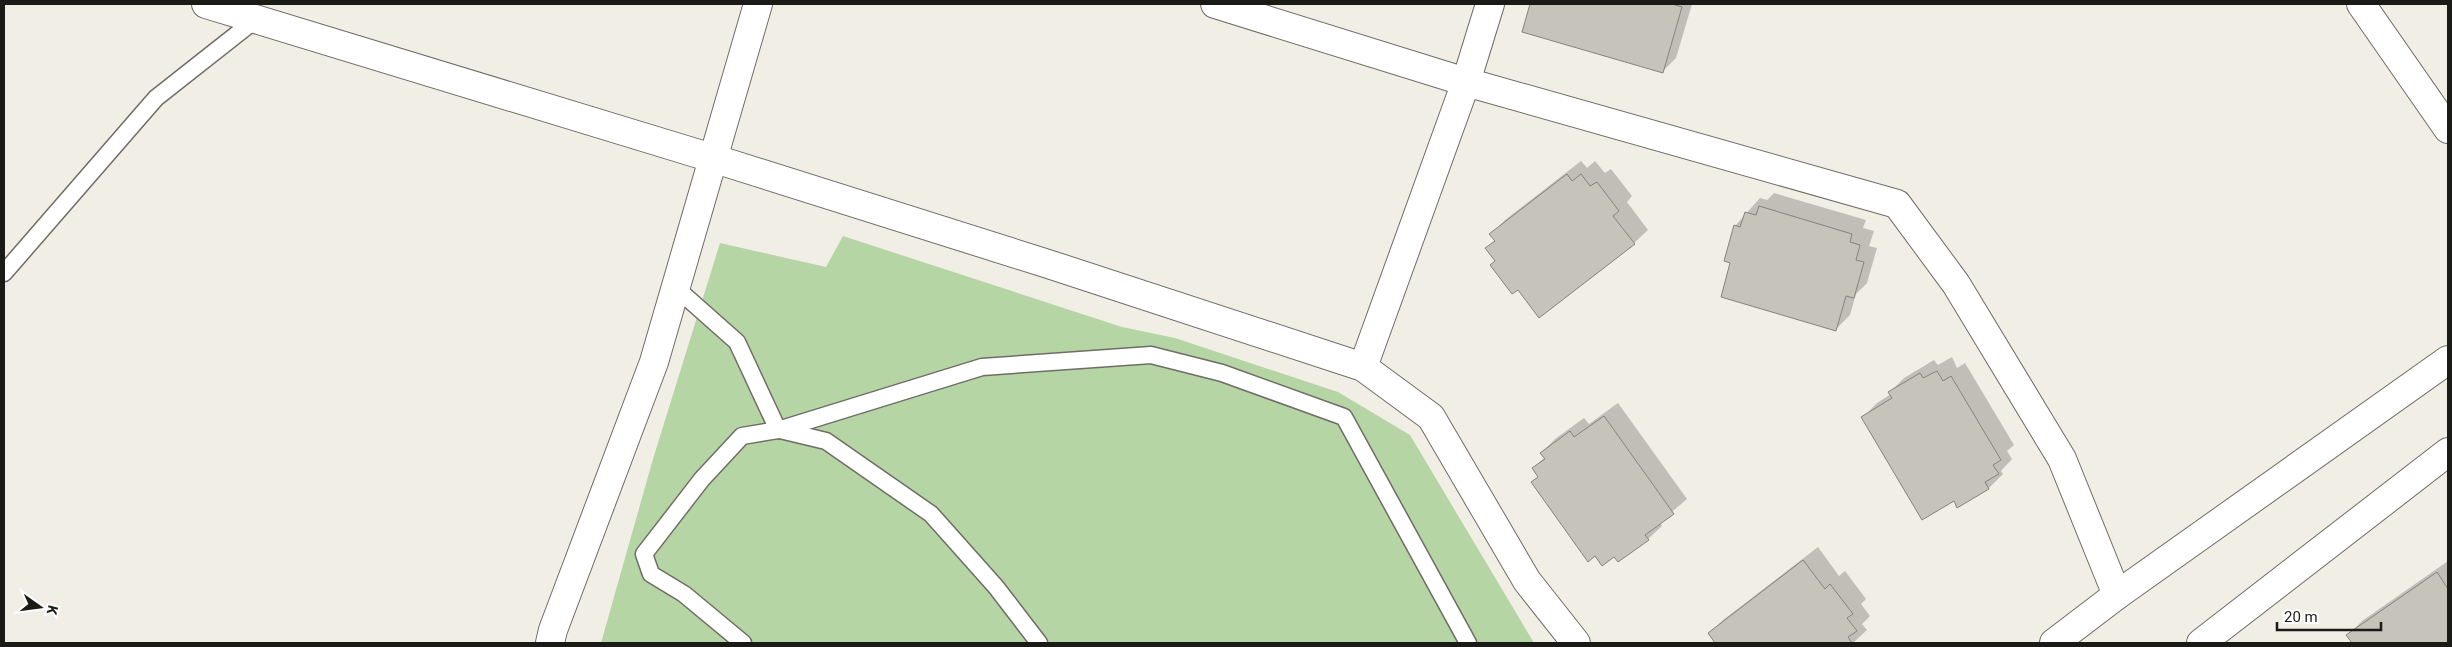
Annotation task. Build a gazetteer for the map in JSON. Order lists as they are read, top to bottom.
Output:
{
  "scale_bar": "20 m",
  "north": "right"
}
